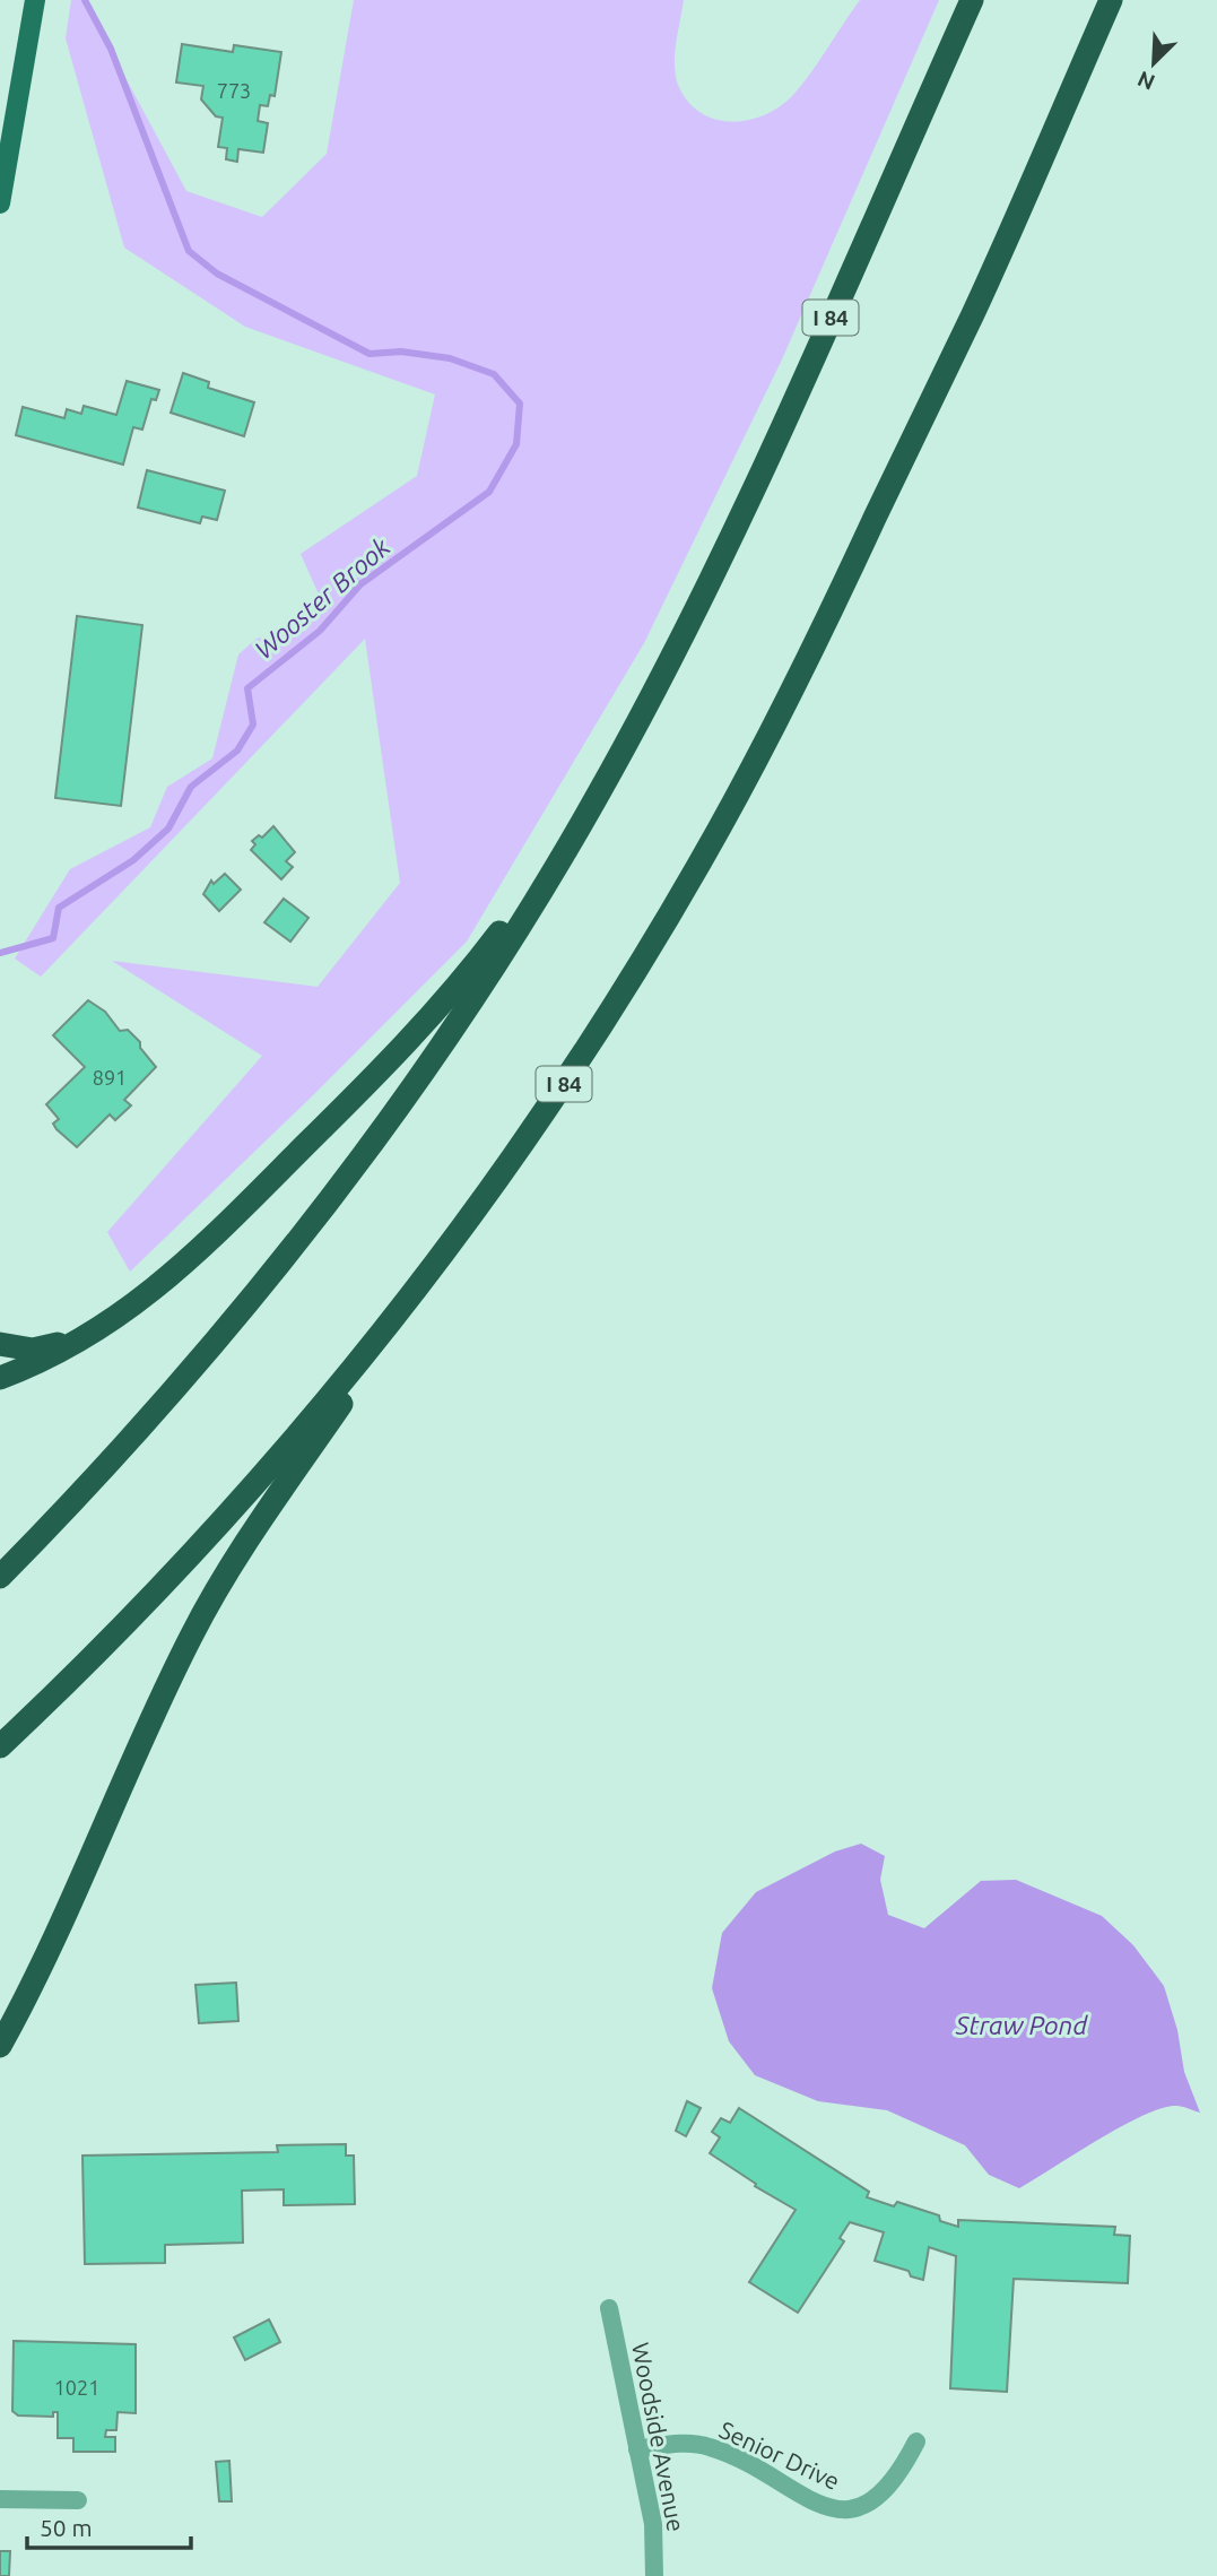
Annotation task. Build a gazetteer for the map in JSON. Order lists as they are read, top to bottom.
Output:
{
  "streets": {
    "highway": ["I 84"],
    "street": ["Woodside Avenue", "Senior Drive"]
  },
  "crossings": [
    ["Woodside Avenue", "Senior Drive"]
  ],
  "water": ["Wooster Brook", "Straw Pond"],
  "house_numbers": ["773", "891", "1021"],
  "scale_bar": "50 m",
  "north": "bottom left"
}
